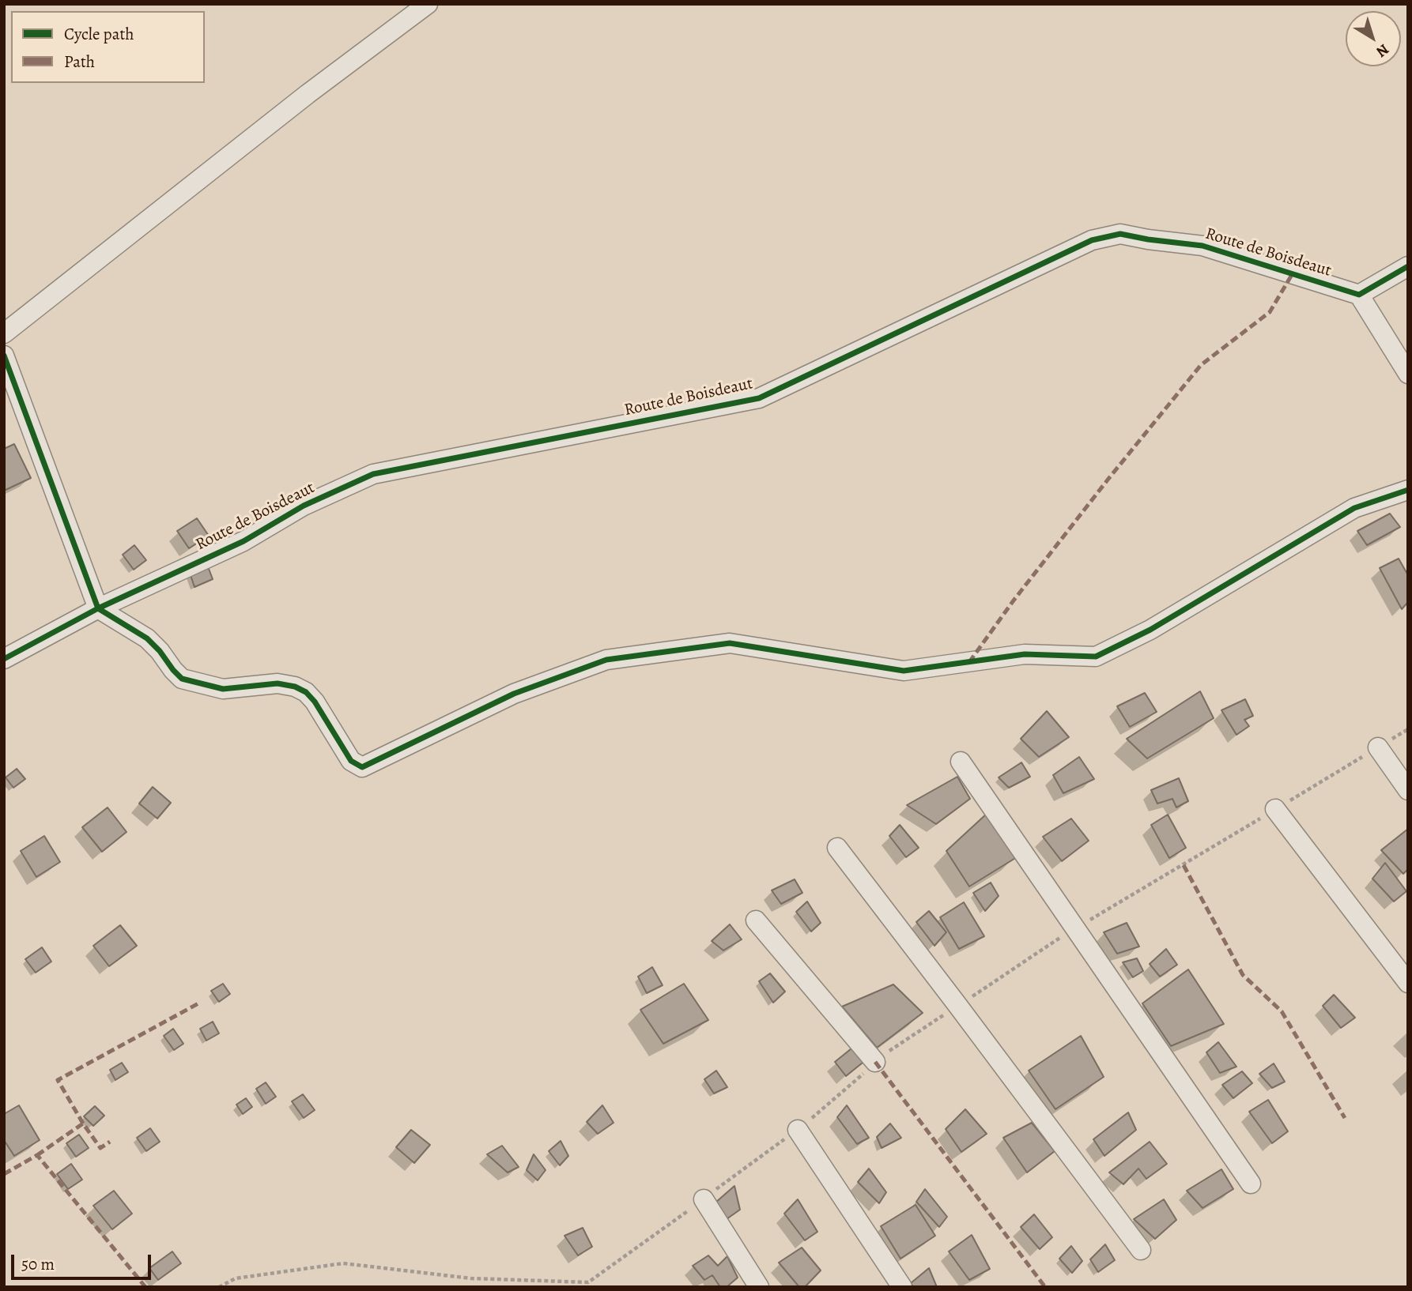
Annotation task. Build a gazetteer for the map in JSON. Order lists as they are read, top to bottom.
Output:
{
  "streets": {
    "street": ["Route de Boisdeaut"]
  },
  "legend": ["Cycle path", "Path"],
  "scale_bar": "50 m",
  "north": "bottom right"
}
